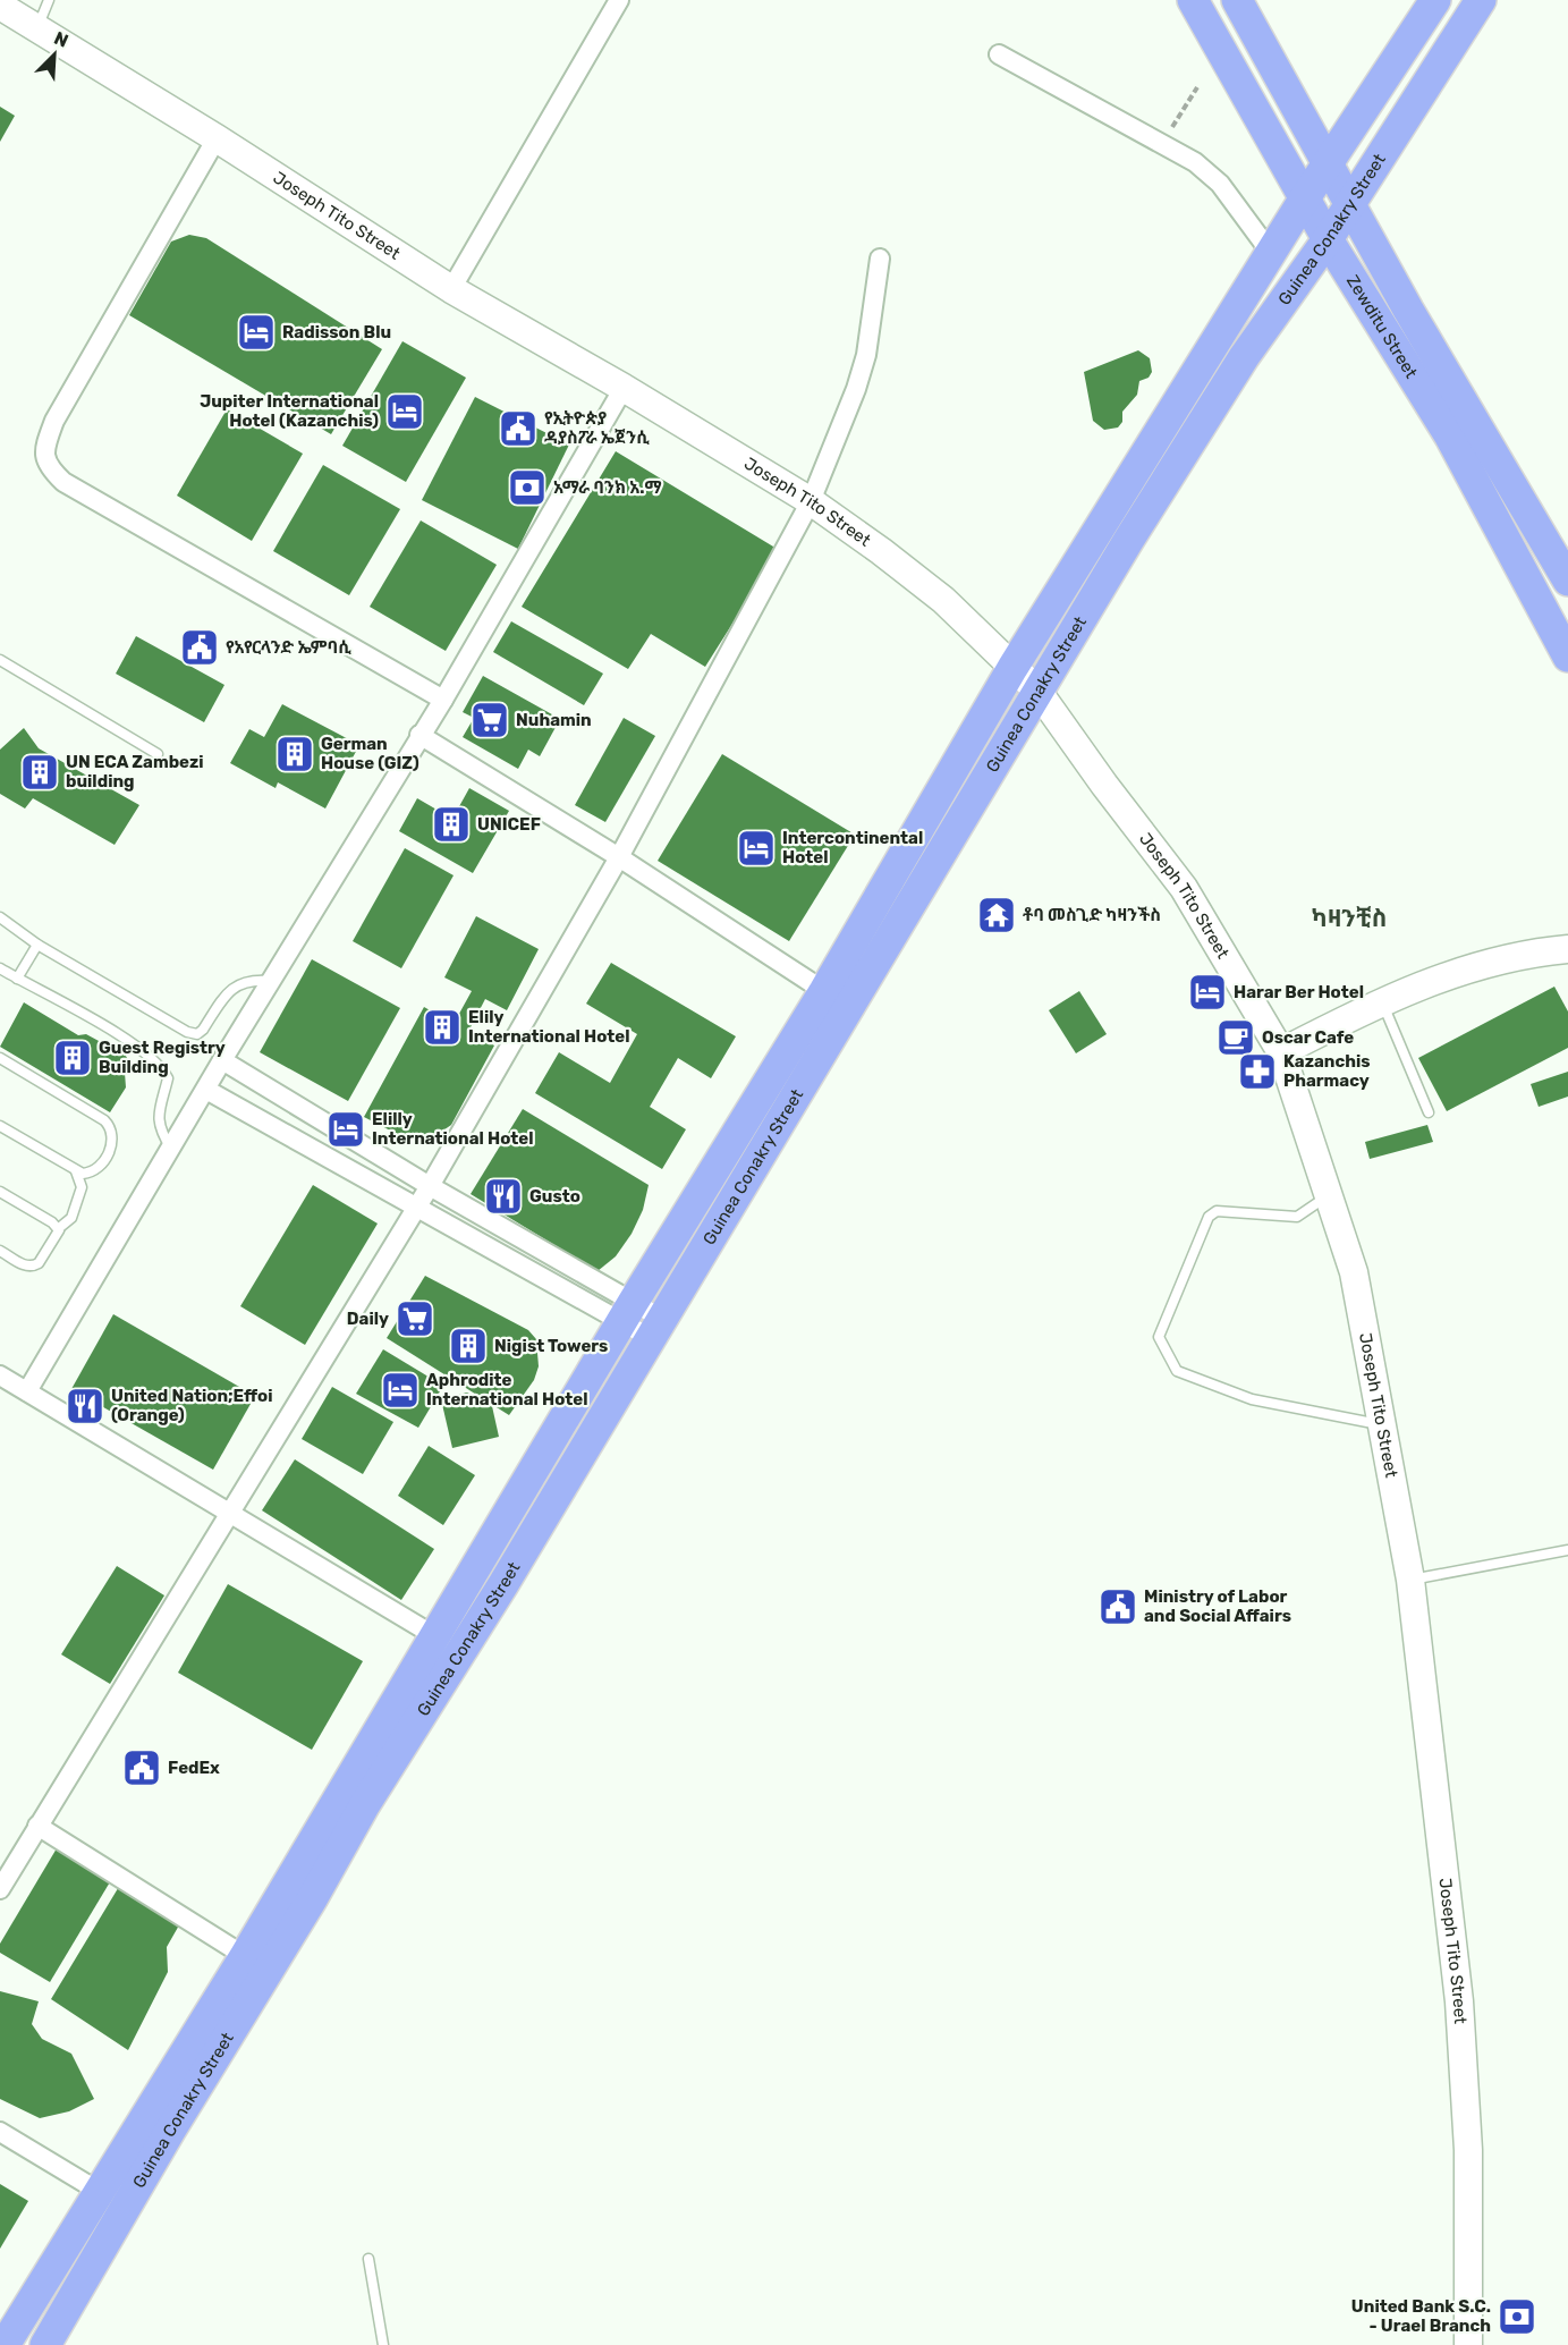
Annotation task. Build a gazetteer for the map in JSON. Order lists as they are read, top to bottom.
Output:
{
  "streets": {
    "main road": ["Joseph Tito Street", "Guinea Conakry Street", "Zewditu Street"]
  },
  "crossings": [
    ["Joseph Tito Street", "Guinea Conakry Street"],
    ["Guinea Conakry Street", "Zewditu Street"]
  ],
  "districts": ["ካዛንቺስ"],
  "places": {
    "hotel": [
      "Radisson Blu",
      "Jupiter International Hotel (Kazanchis)",
      "Intercontinental Hotel",
      "Harar Ber Hotel",
      "Elilly International Hotel",
      "Aphrodite International Hotel"
    ],
    "public building": [
      "የኢትዮጵያ ዳያስፖራ ኤጀንሲ",
      "የአየርላንድ ኤምባሲ",
      "Ministry of Labor and Social Affairs",
      "FedEx"
    ],
    "bank": ["አማራ ባንክ አ.ማ", "United Bank S.C. - Urael Branch"],
    "supermarket": ["Nuhamin", "Daily"],
    "building": [
      "German House (GIZ)",
      "UN ECA Zambezi building",
      "UNICEF",
      "Elily International Hotel",
      "Guest Registry Building",
      "Nigist Towers"
    ],
    "temple": ["ቶባ መስጊድ ካዛንችስ"],
    "cafe": ["Oscar Cafe"],
    "pharmacy": ["Kazanchis Pharmacy"],
    "restaurant": ["Gusto", "United Nation;Effoi (Orange)"]
  },
  "north": "top right"
}
